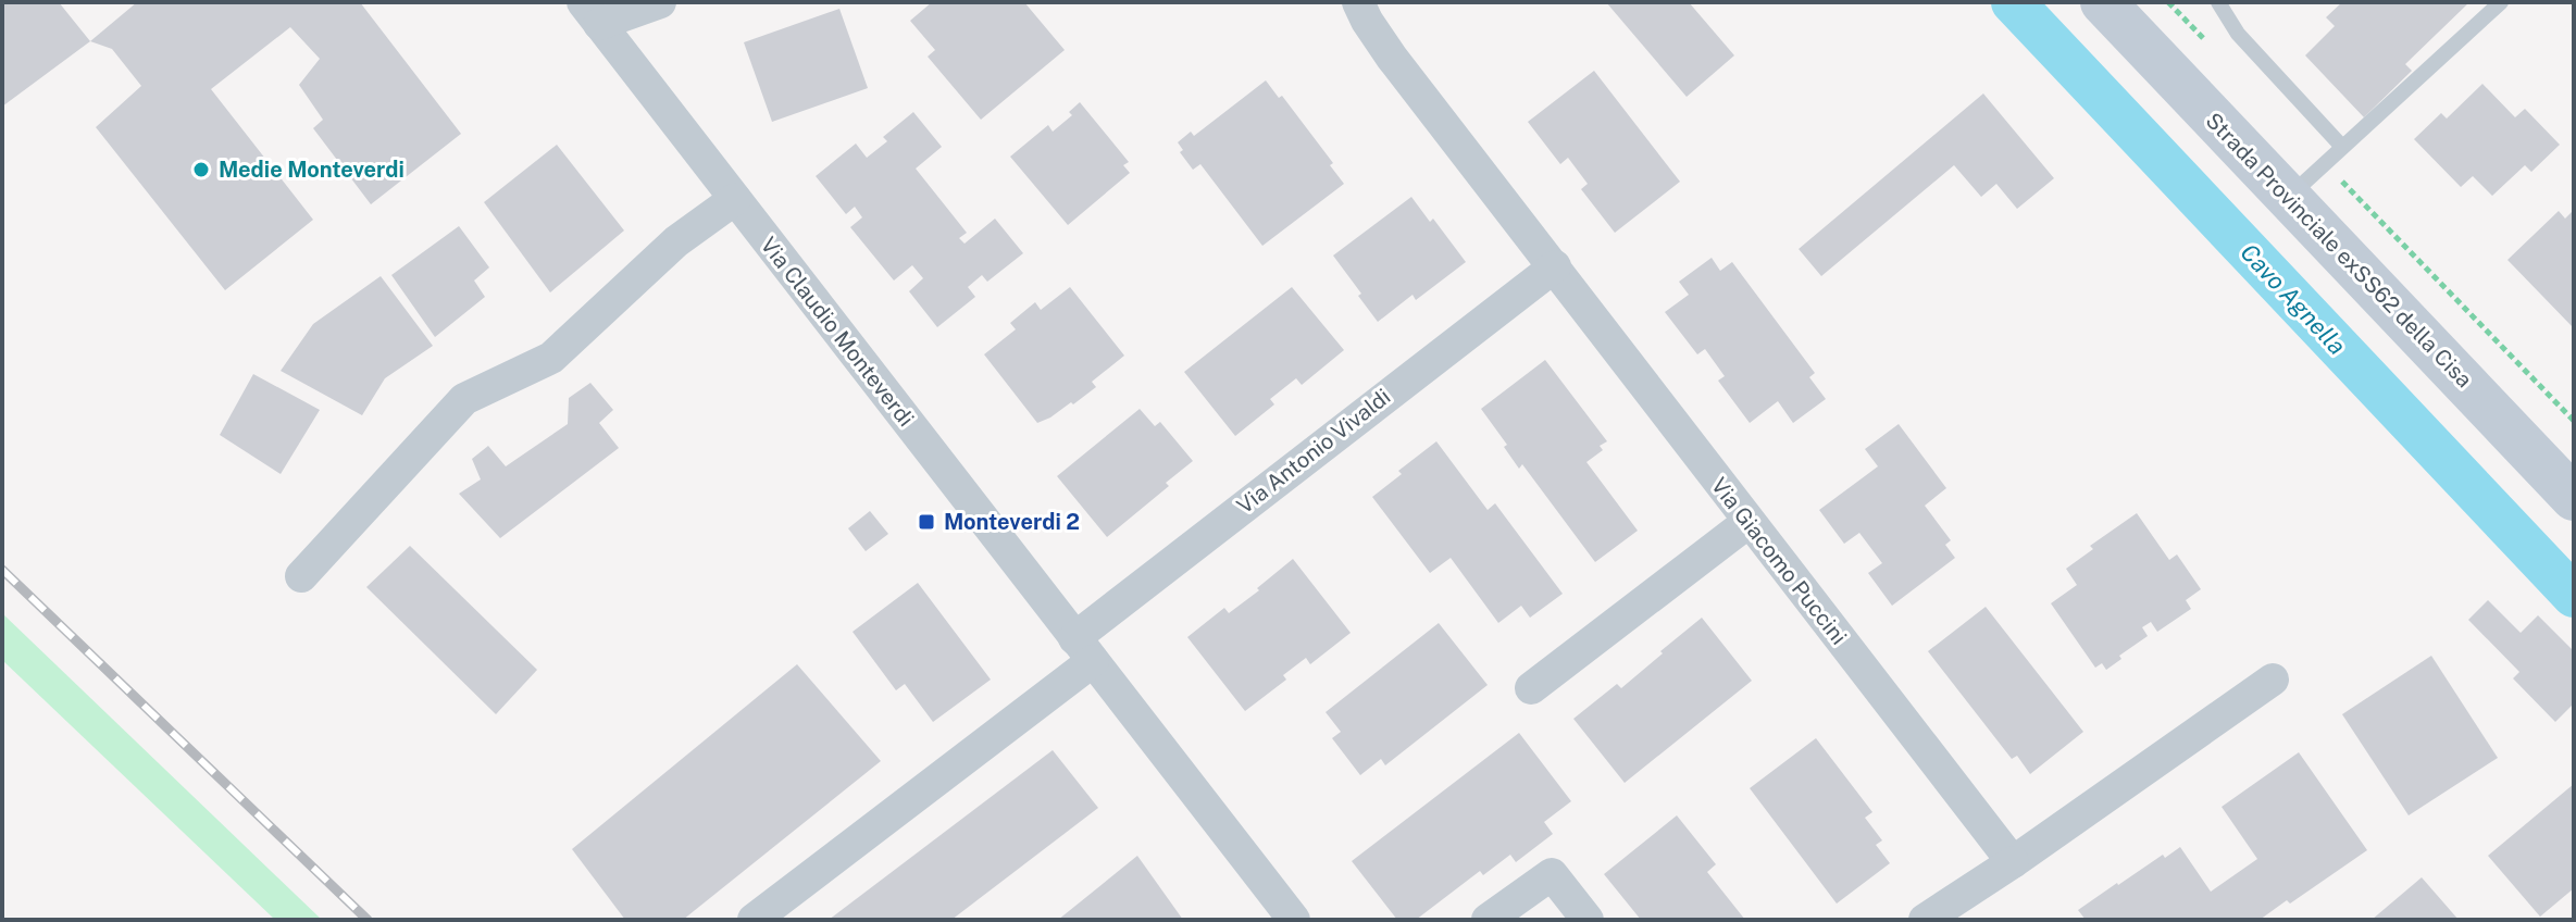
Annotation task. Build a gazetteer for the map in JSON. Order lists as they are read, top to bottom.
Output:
{
  "streets": {
    "street": [
      "Strada Provinciale exSS62 della Cisa",
      "Via Claudio Monteverdi",
      "Via Antonio Vivaldi",
      "Via Giacomo Puccini"
    ]
  },
  "crossings": [
    ["Via Claudio Monteverdi", "Via Antonio Vivaldi"],
    ["Via Antonio Vivaldi", "Via Giacomo Puccini"]
  ],
  "water": ["Cavo Agnella"],
  "places": {
    "other": ["Medie Monteverdi"],
    "transit": ["Monteverdi 2"]
  }
}
